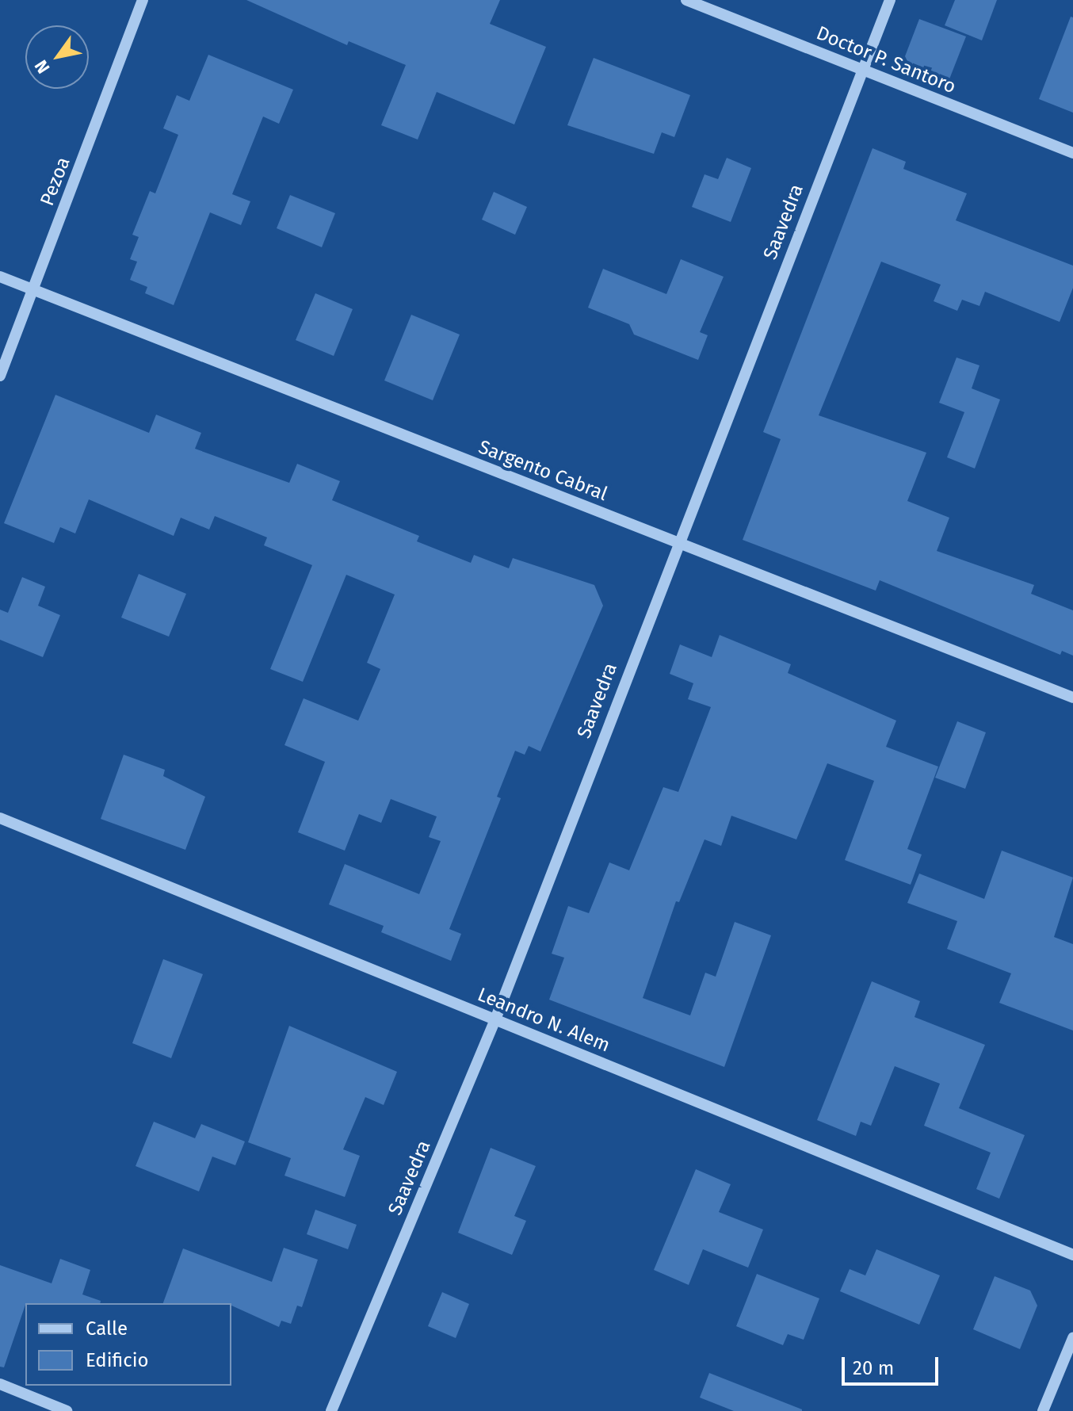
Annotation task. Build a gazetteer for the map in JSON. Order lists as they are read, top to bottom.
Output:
{
  "streets": {
    "street": [
      "Doctor P. Santoro",
      "Pezoa",
      "Saavedra",
      "Sargento Cabral",
      "Leandro N. Alem"
    ]
  },
  "crossings": [
    ["Doctor P. Santoro", "Saavedra"],
    ["Pezoa", "Sargento Cabral"],
    ["Saavedra", "Sargento Cabral"],
    ["Saavedra", "Leandro N. Alem"]
  ],
  "legend": ["Calle", "Edificio"],
  "scale_bar": "20 m",
  "north": "bottom left"
}
